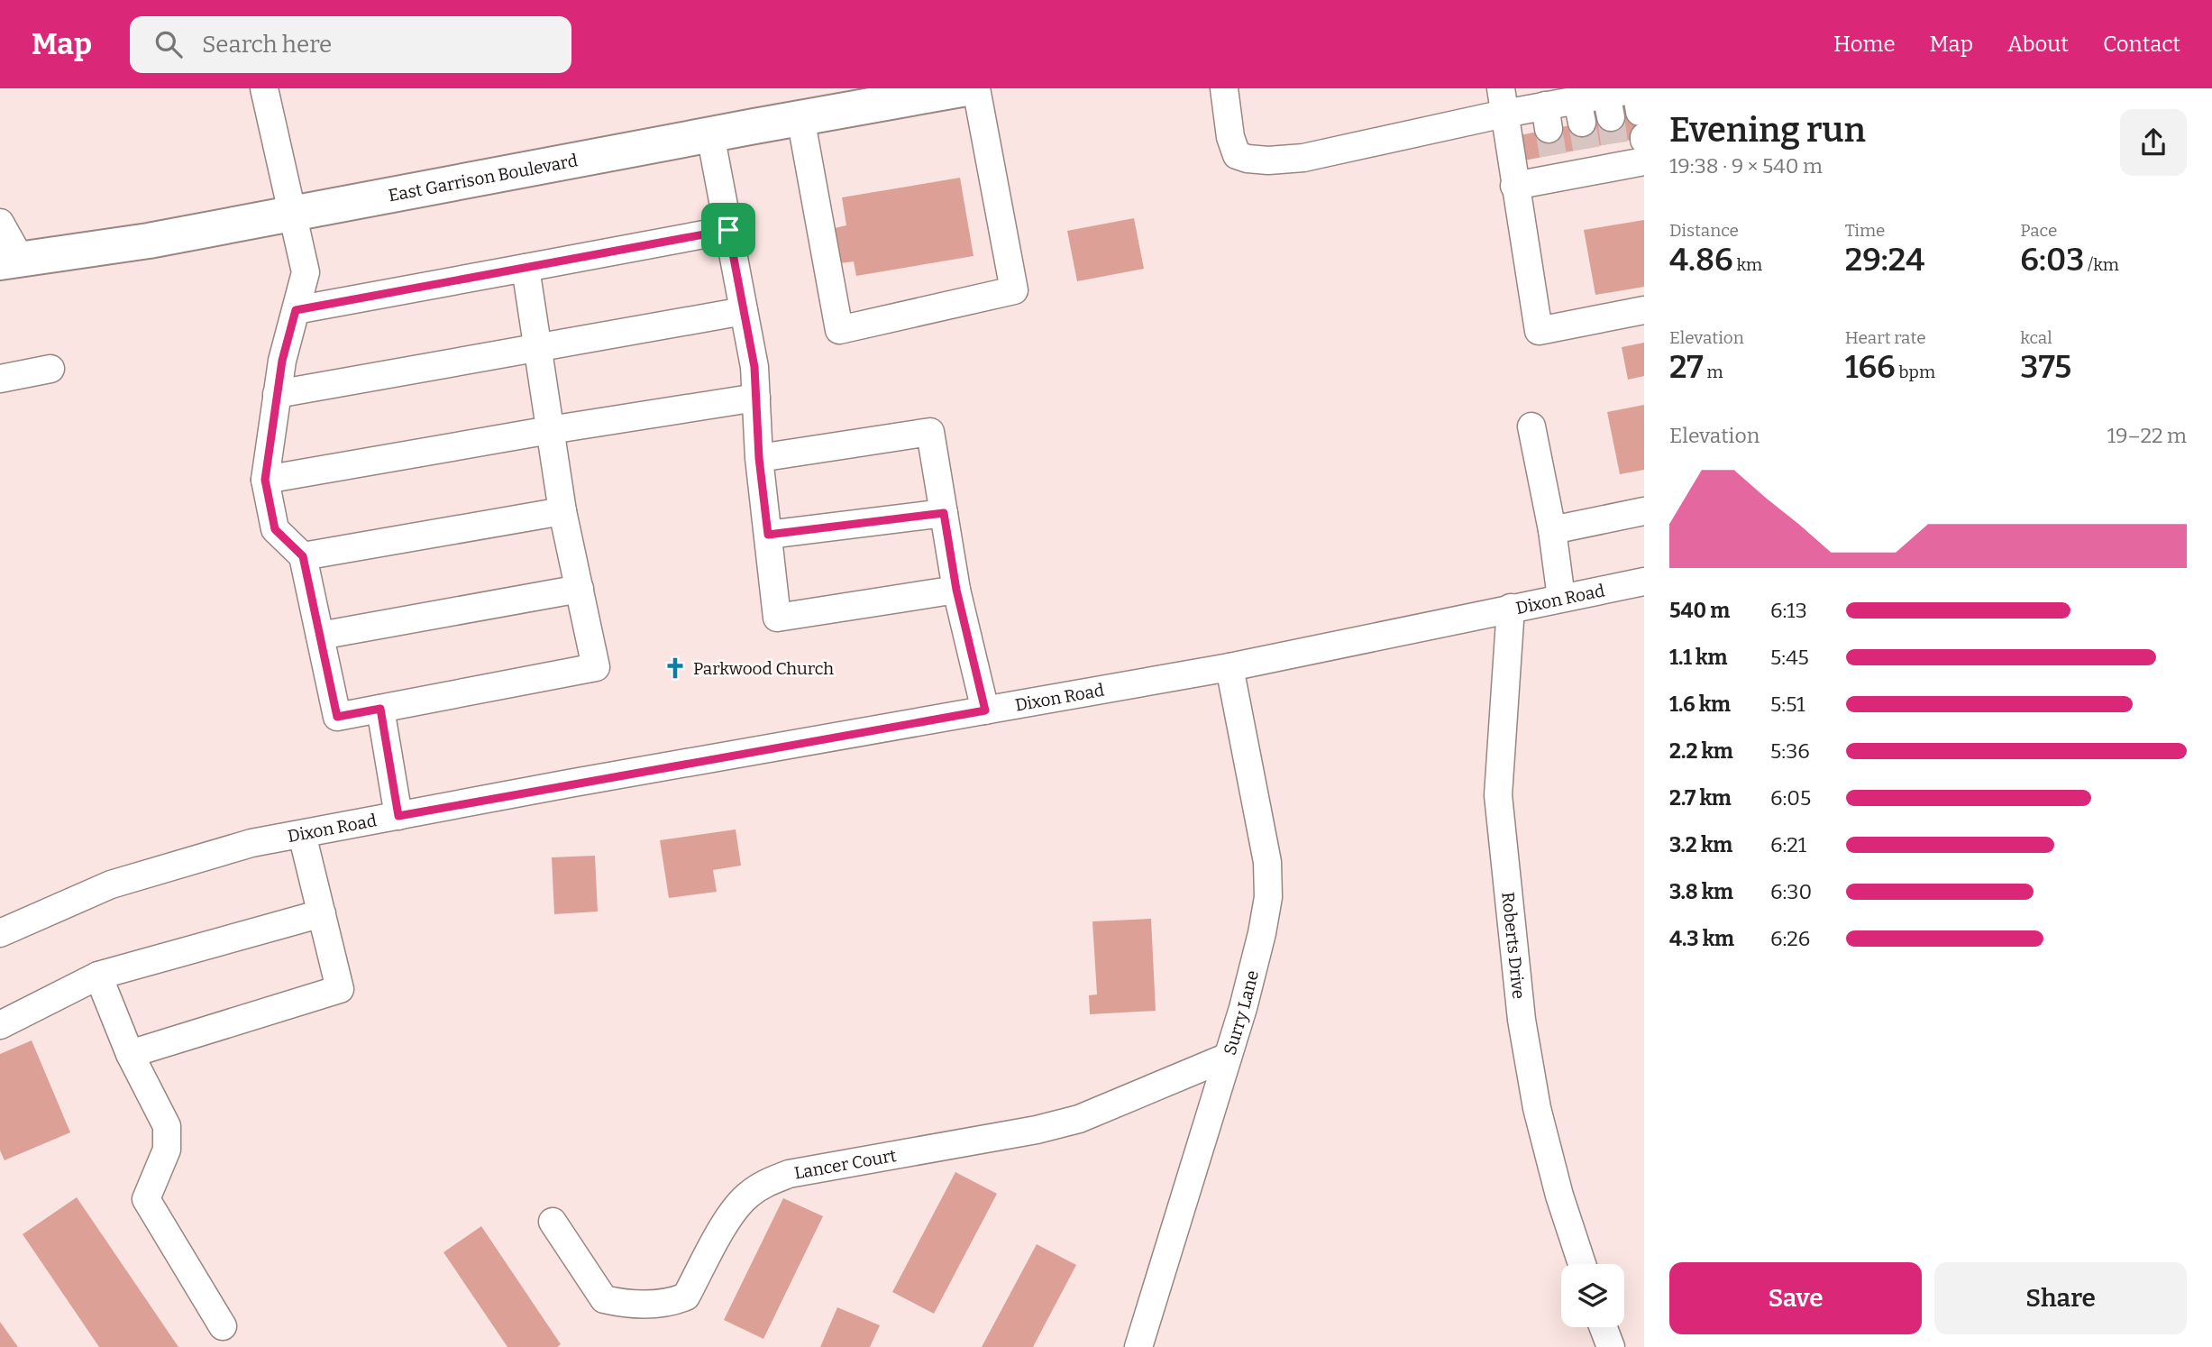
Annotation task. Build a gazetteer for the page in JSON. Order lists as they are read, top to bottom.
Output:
{
  "streets": {
    "main road": ["East Garrison Boulevard"],
    "street": [
      "Dixon Road",
      "Roberts Drive",
      "Surry Lane",
      "Lancer Court"
    ]
  },
  "crossings": [
    ["Dixon Road", "Roberts Drive"],
    ["Dixon Road", "Surry Lane"],
    ["Surry Lane", "Lancer Court"]
  ],
  "places": {
    "church": ["Parkwood Church"]
  },
  "page": {
    "header": "Map",
    "search": "Search here",
    "nav": [
      "Home",
      "Map",
      "About",
      "Contact"
    ],
    "heading": ["Evening run", "19:38 · 9 × 540 m"],
    "stats": [
      ["Distance", "4.86 km"],
      ["Time", "29:24"],
      ["Pace", "6:03 /km"],
      ["Elevation", "27 m"],
      ["Heart rate", "166 bpm"],
      ["kcal", "375"]
    ],
    "chart": ["Elevation", "19–22 m"],
    "list": [
      {
        "name": "540 m",
        "note": "6:13"
      },
      {
        "name": "1.1 km",
        "note": "5:45"
      },
      {
        "name": "1.6 km",
        "note": "5:51"
      },
      {
        "name": "2.2 km",
        "note": "5:36"
      },
      {
        "name": "2.7 km",
        "note": "6:05"
      },
      {
        "name": "3.2 km",
        "note": "6:21"
      },
      {
        "name": "3.8 km",
        "note": "6:30"
      },
      {
        "name": "4.3 km",
        "note": "6:26"
      }
    ],
    "buttons": ["Save", "Share"]
  }
}
